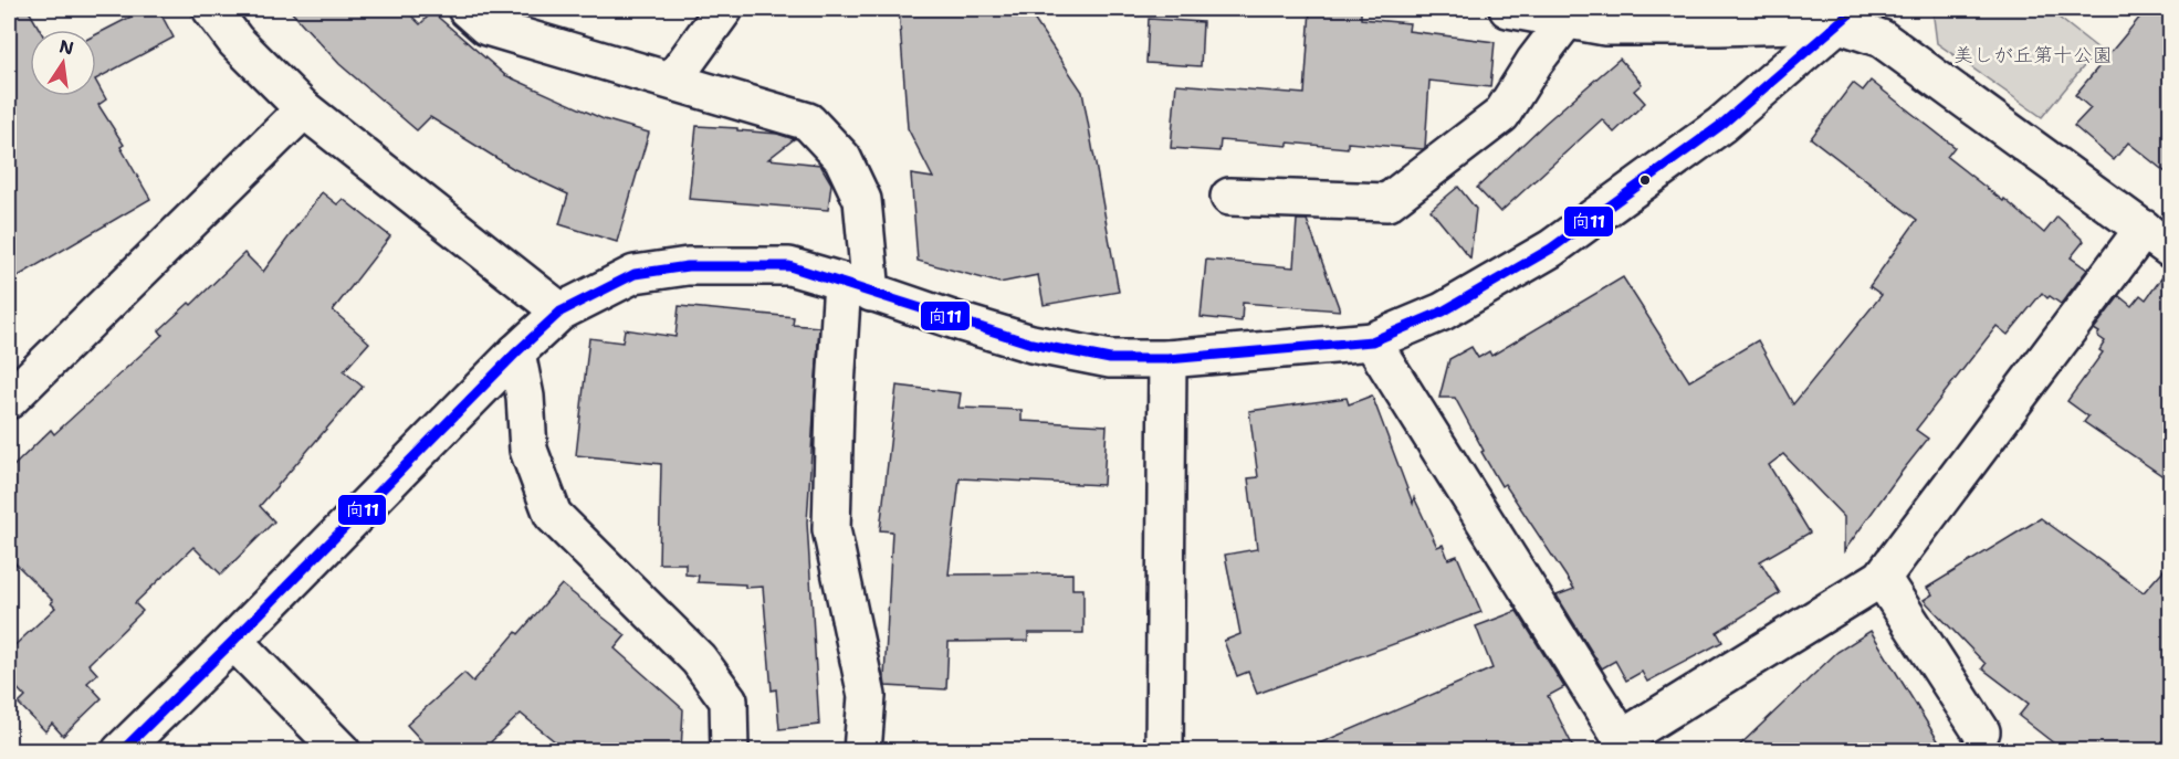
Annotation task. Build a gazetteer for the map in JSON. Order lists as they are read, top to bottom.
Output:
{
  "parks": ["美しが丘第十公園"],
  "lines": ["transit line 向11"],
  "north": "top"
}
